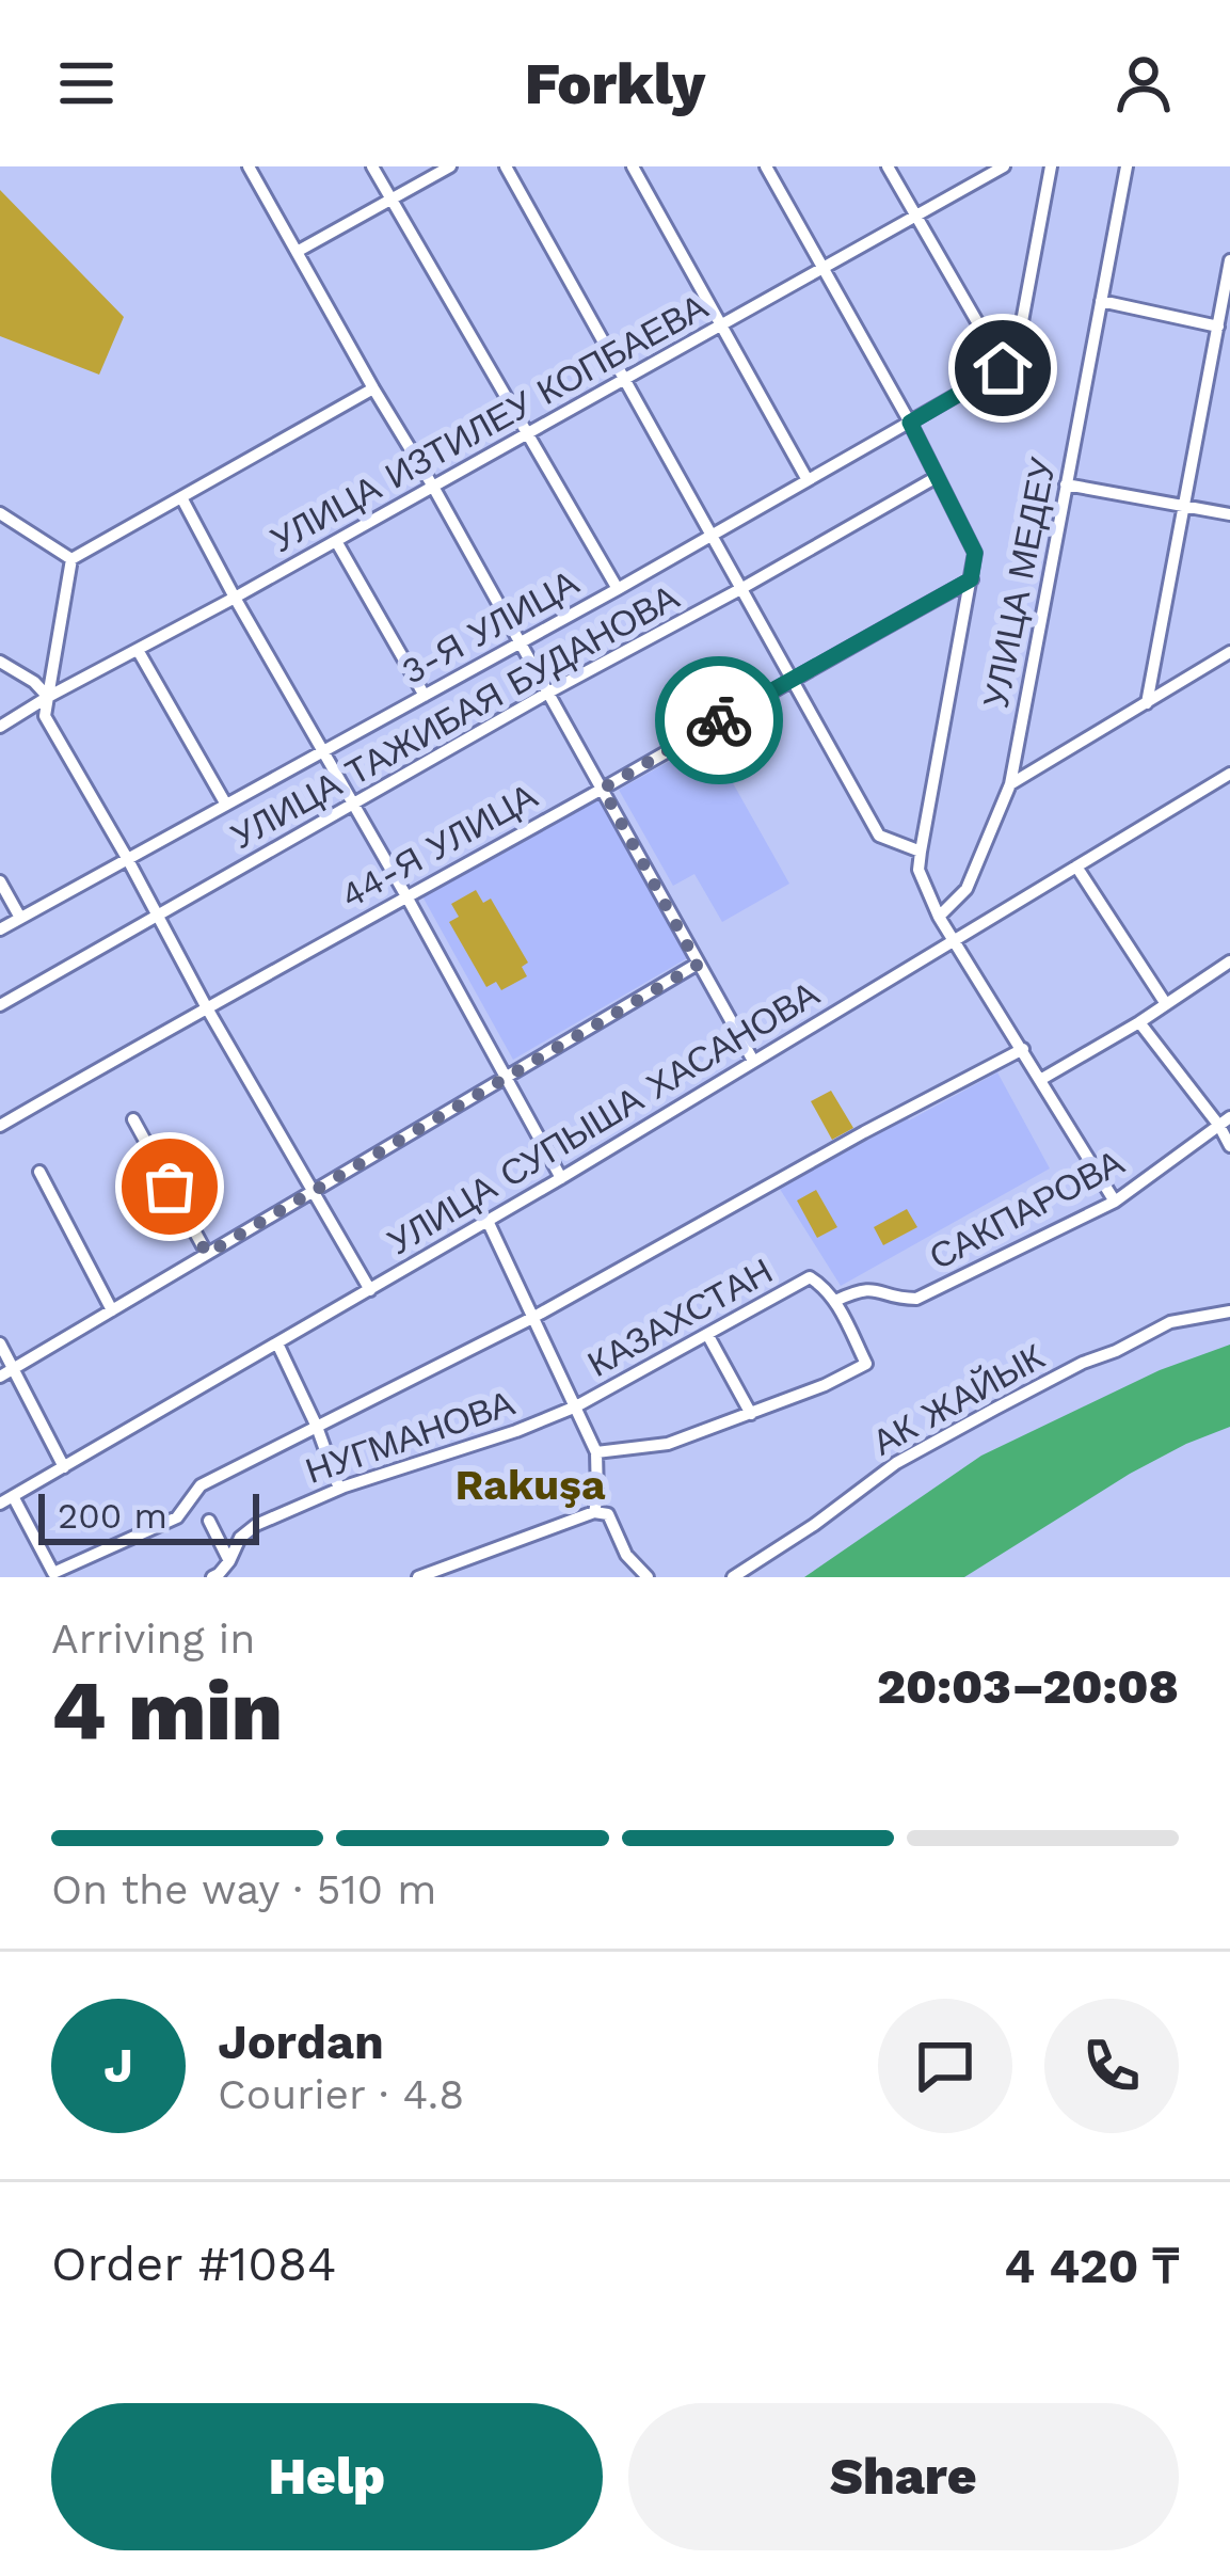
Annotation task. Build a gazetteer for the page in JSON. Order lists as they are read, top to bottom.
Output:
{
  "streets": {
    "street": [
      "УЛИЦА ИЗТИЛЕУ КОПБАЕВА",
      "УЛИЦА МЕДЕУ",
      "3-Я УЛИЦА",
      "УЛИЦА ТАЖИБАЯ БУДАНОВА",
      "44-Я УЛИЦА",
      "УЛИЦА СУПЫША ХАСАНОВА",
      "САКПАРОВА",
      "КАЗАХСТАН",
      "АК ЖАЙЫК",
      "НУГМАНОВА"
    ]
  },
  "crossings": [
    ["УЛИЦА МЕДЕУ", "УЛИЦА ТАЖИБАЯ БУДАНОВА"],
    ["УЛИЦА МЕДЕУ", "44-Я УЛИЦА"],
    ["САКПАРОВА", "КАЗАХСТАН"],
    ["КАЗАХСТАН", "НУГМАНОВА"]
  ],
  "districts": ["Rakuşa"],
  "scale_bar": "200 m",
  "page": {
    "header": "Forkly",
    "scale": "200 m",
    "heading": ["4 min", "Arriving in", "20:03–20:08"],
    "panel": [
      "Jordan",
      "Courier · 4.8",
      "Order #1084",
      "4 420 ₸"
    ],
    "bar": "On the way · 510 m",
    "round": "J",
    "buttons": ["Help", "Share"]
  }
}
